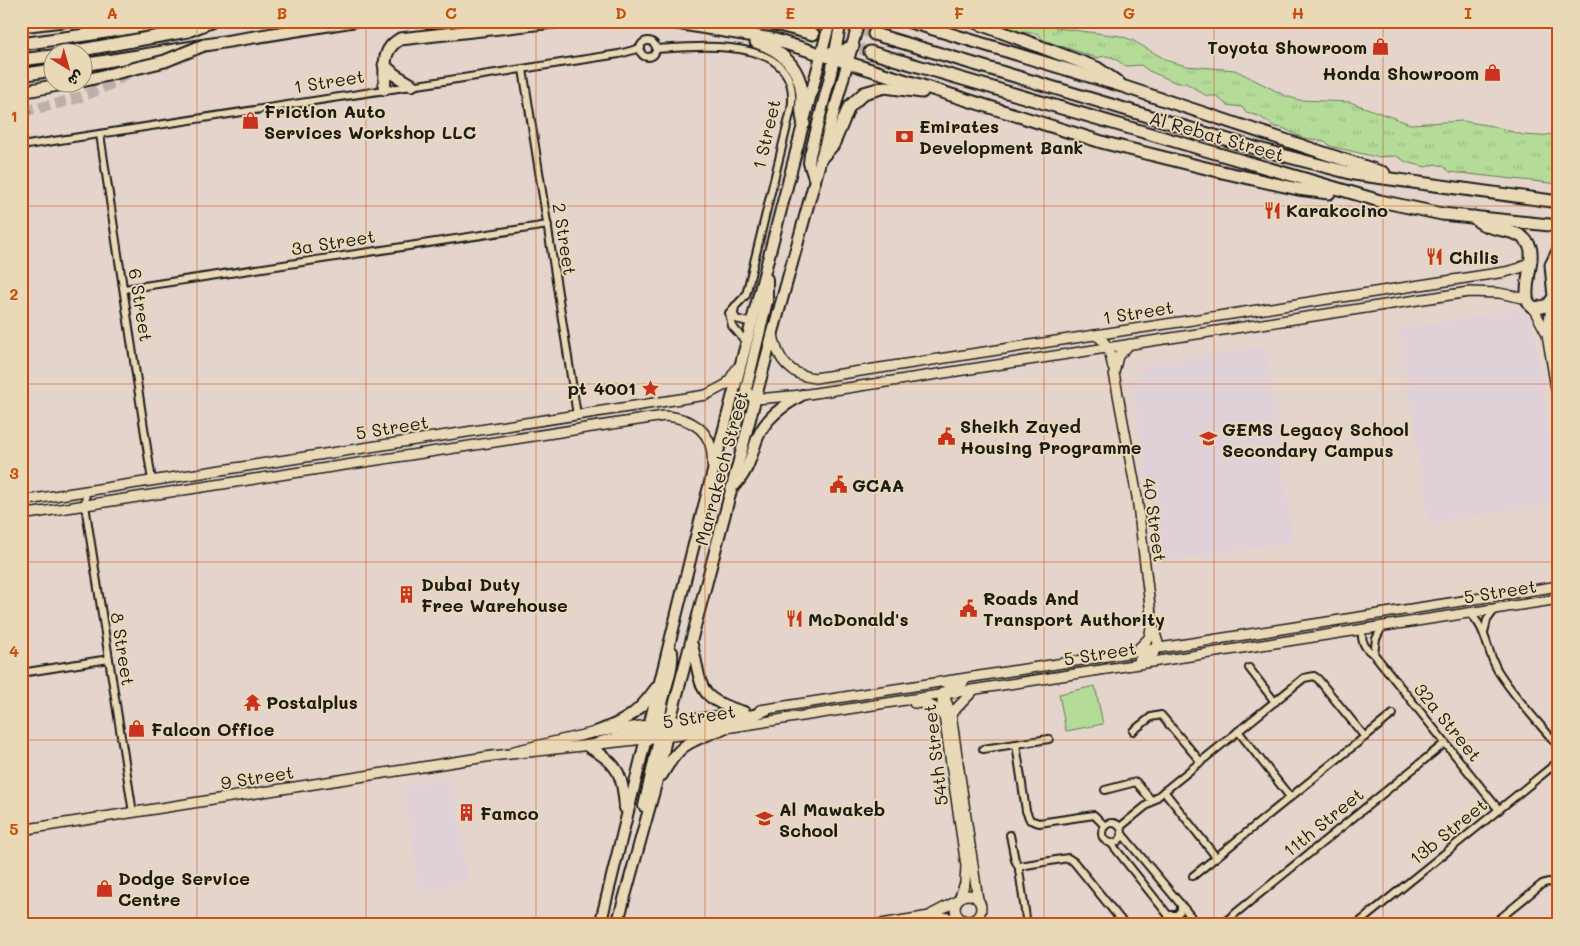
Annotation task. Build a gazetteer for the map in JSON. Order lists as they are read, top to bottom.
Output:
{
  "streets": {
    "highway": ["Al Rebat Street"],
    "main road": ["Marrakech Street"],
    "street": [
      "1 Street",
      "2 Street",
      "3a Street",
      "6 Street",
      "5 Street",
      "40 Street",
      "8 Street",
      "32a Street",
      "54th Street",
      "9 Street",
      "11th Street",
      "13b Street"
    ]
  },
  "crossings": [
    ["1 Street", "2 Street"],
    ["1 Street", "6 Street"],
    ["1 Street", "Marrakech Street"],
    ["1 Street", "40 Street"],
    ["2 Street", "3a Street"],
    ["2 Street", "5 Street"],
    ["3a Street", "6 Street"],
    ["6 Street", "5 Street"],
    ["5 Street", "Marrakech Street"],
    ["5 Street", "40 Street"],
    ["5 Street", "8 Street"],
    ["5 Street", "32a Street"],
    ["5 Street", "54th Street"],
    ["5 Street", "9 Street"],
    ["Marrakech Street", "9 Street"],
    ["8 Street", "9 Street"],
    ["32a Street", "11th Street"],
    ["32a Street", "13b Street"]
  ],
  "places": {
    "shop": [
      "Toyota Showroom",
      "Honda Showroom",
      "Friction Auto Services Workshop LLC",
      "Falcon Office",
      "Dodge Service Centre"
    ],
    "bank": ["Emirates Development Bank"],
    "restaurant": ["Karakccino", "Chilis", "McDonald's"],
    "place": ["pt 4001"],
    "public building": ["Sheikh Zayed Housing Programme", "GCAA", "Roads And Transport Authority"],
    "school or university": ["GEMS Legacy School Secondary Campus", "Al Mawakeb School"],
    "building": ["Dubai Duty Free Warehouse", "Famco"],
    "temple": ["Postalplus"]
  },
  "north": "bottom right",
  "grid": {
    "columns": [
      "A",
      "B",
      "C",
      "D",
      "E",
      "F",
      "G",
      "H",
      "I"
    ],
    "rows": [
      "1",
      "2",
      "3",
      "4",
      "5"
    ]
  }
}
